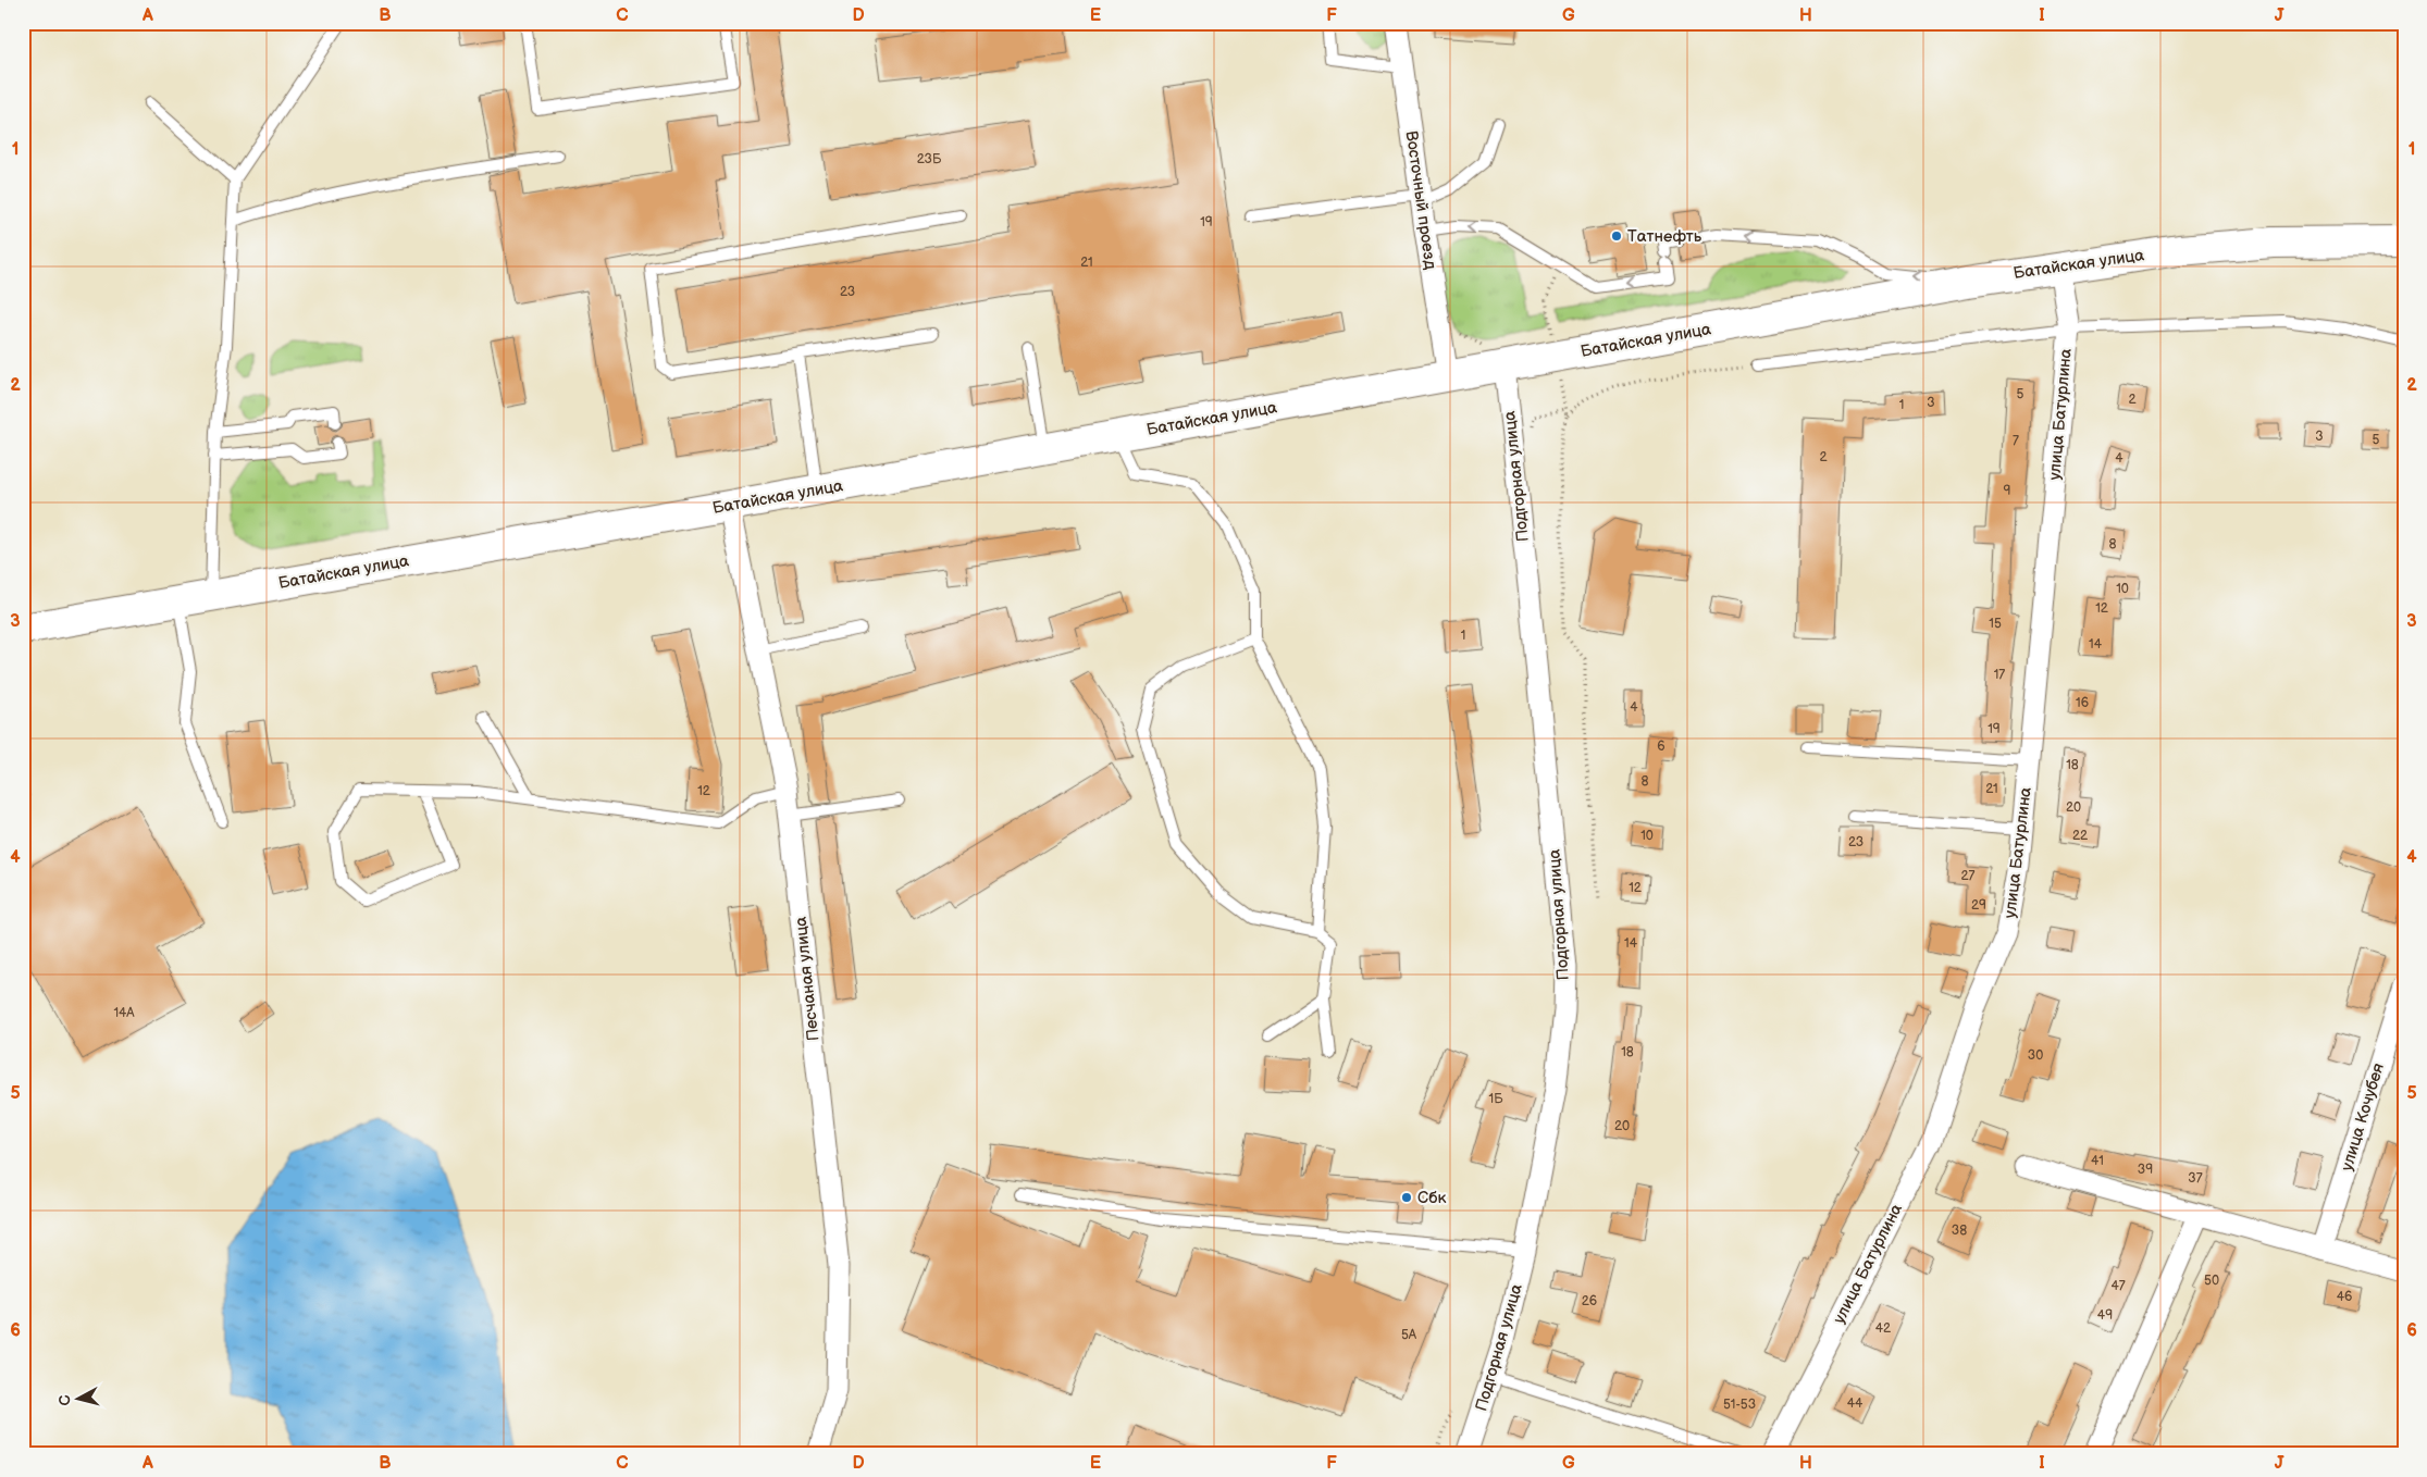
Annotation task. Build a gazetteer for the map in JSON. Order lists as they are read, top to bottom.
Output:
{
  "streets": {
    "highway": ["Батайская улица"],
    "street": [
      "Восточный проезд",
      "улица Батурлина",
      "Подгорная улица",
      "Песчаная улица",
      "улица Кочубея"
    ]
  },
  "crossings": [
    ["Восточный проезд", "Батайская улица"],
    ["Батайская улица", "улица Батурлина"],
    ["Батайская улица", "Подгорная улица"],
    ["Батайская улица", "Песчаная улица"]
  ],
  "places": ["Татнефть", "Сбк"],
  "house_numbers": [
    "23Б",
    "19",
    "21",
    "23",
    "5",
    "2",
    "3",
    "1",
    "3",
    "5",
    "7",
    "2",
    "4",
    "9",
    "8",
    "10",
    "12",
    "15",
    "1",
    "14",
    "17",
    "16",
    "4",
    "19",
    "6",
    "18",
    "8",
    "21",
    "12",
    "20",
    "10",
    "22",
    "23",
    "27",
    "12",
    "29",
    "14",
    "14А",
    "18",
    "30",
    "1Б",
    "20",
    "41",
    "39",
    "37",
    "38",
    "50",
    "47",
    "46",
    "26",
    "49",
    "42",
    "5А",
    "44",
    "51-53"
  ],
  "north": "left",
  "grid": {
    "columns": [
      "A",
      "B",
      "C",
      "D",
      "E",
      "F",
      "G",
      "H",
      "I",
      "J"
    ],
    "rows": [
      "1",
      "2",
      "3",
      "4",
      "5",
      "6"
    ]
  }
}
